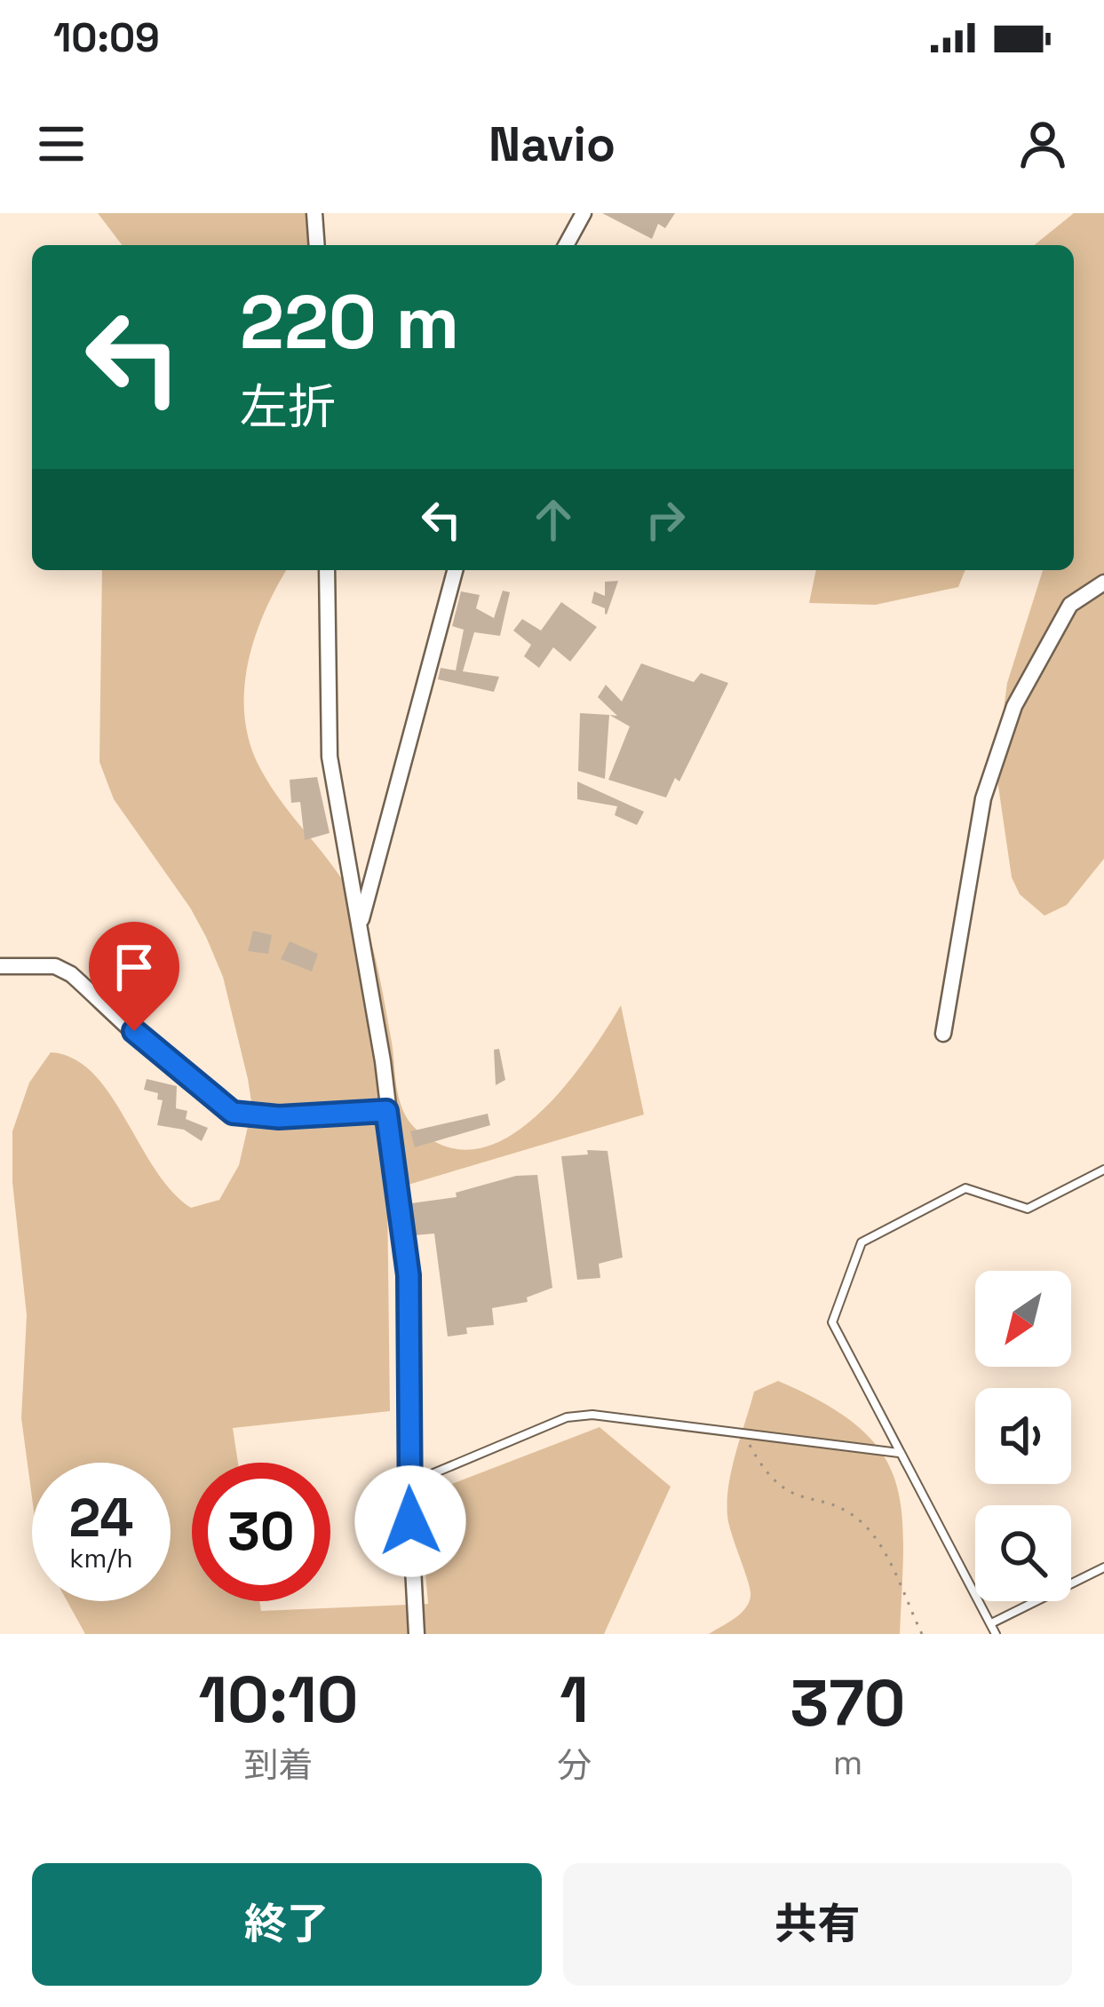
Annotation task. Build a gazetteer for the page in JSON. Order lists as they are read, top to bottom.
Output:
{
  "north": "bottom left",
  "page": {
    "status": "10:09",
    "header": "Navio",
    "turn": ["220 m", "左折"],
    "speed": "24 km/h",
    "limit": "30",
    "eta": [
      "10:10",
      "到着",
      "1",
      "分",
      "370",
      "m"
    ],
    "buttons": ["終了", "共有"]
  }
}
